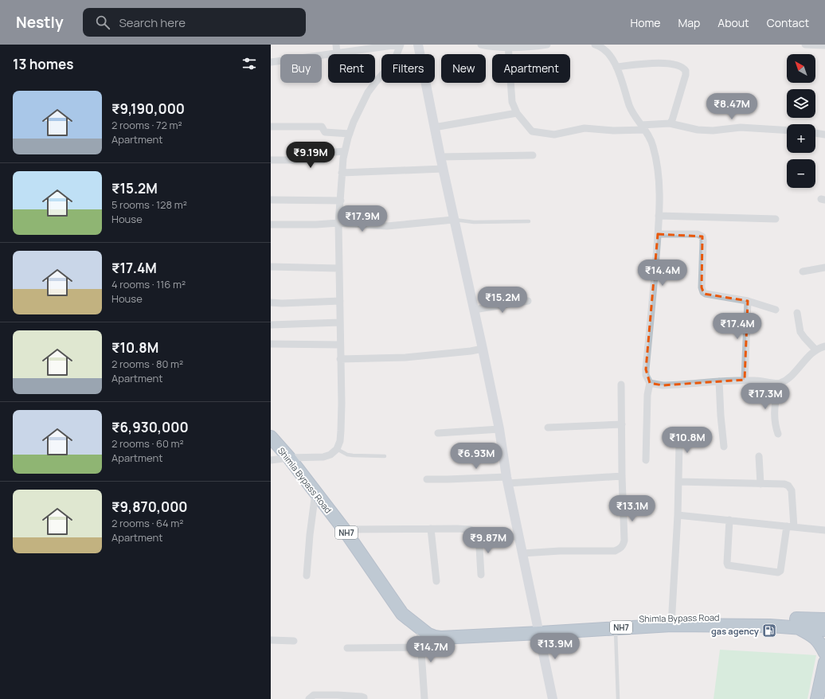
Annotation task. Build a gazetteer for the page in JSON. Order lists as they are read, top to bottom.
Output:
{
  "streets": {
    "highway": ["Shimla Bypass Road", "NH7"]
  },
  "places": {
    "fuel station": ["gas agency"]
  },
  "north": "top left",
  "page": {
    "header": "Nestly",
    "search": "Search here",
    "nav": [
      "Home",
      "Map",
      "About",
      "Contact"
    ],
    "heading": "13 homes",
    "map_buttons": ["+", "−"],
    "chip": [
      "Buy",
      "Rent",
      "Filters",
      "New",
      "Apartment"
    ],
    "list": [
      {
        "name": "₹9,190,000",
        "note": "2 rooms · 72 m² · Apartment"
      },
      {
        "name": "₹15.2M",
        "note": "5 rooms · 128 m² · House"
      },
      {
        "name": "₹17.4M",
        "note": "4 rooms · 116 m² · House"
      },
      {
        "name": "₹10.8M",
        "note": "2 rooms · 80 m² · Apartment"
      },
      {
        "name": "₹6,930,000",
        "note": "2 rooms · 60 m² · Apartment"
      },
      {
        "name": "₹9,870,000",
        "note": "2 rooms · 64 m² · Apartment"
      }
    ],
    "price": [
      "₹8.47M",
      "₹9.19M",
      "₹17.9M",
      "₹14.4M",
      "₹15.2M",
      "₹17.4M",
      "₹17.3M",
      "₹10.8M",
      "₹6.93M",
      "₹13.1M",
      "₹9.87M",
      "₹13.9M",
      "₹14.7M"
    ]
  }
}
